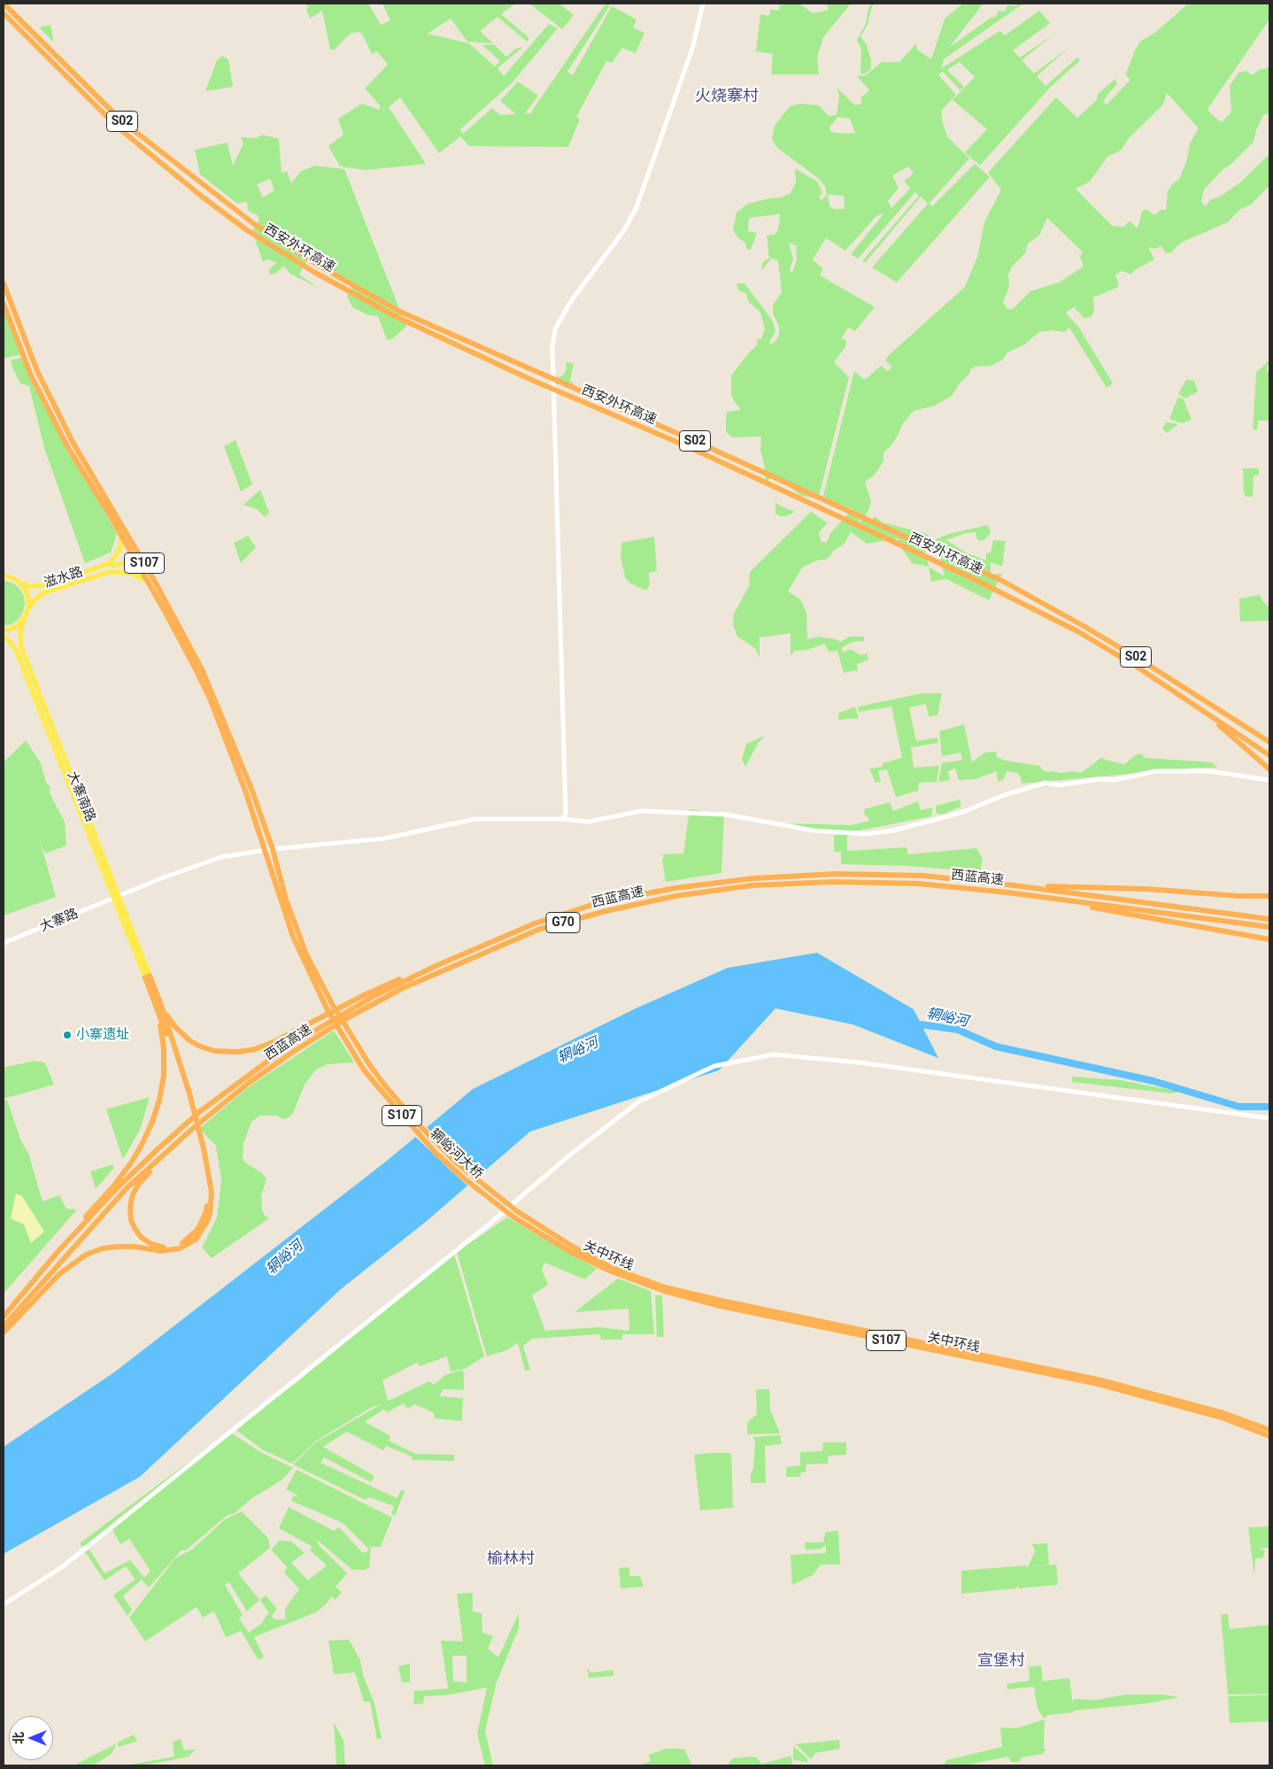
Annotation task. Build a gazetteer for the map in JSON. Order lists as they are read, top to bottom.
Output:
{
  "streets": {
    "highway": [
      "S02",
      "西安外环高速",
      "S107",
      "西蓝高速",
      "G70",
      "辋峪河大桥",
      "关中环线"
    ],
    "main road": ["滋水路", "大寨南路"],
    "street": ["大寨路"]
  },
  "crossings": [
    ["S107", "大寨路"],
    ["S107", "辋峪河大桥"],
    ["滋水路", "大寨南路"],
    ["大寨南路", "大寨路"],
    ["大寨路", "辋峪河大桥"],
    ["辋峪河大桥", "关中环线"]
  ],
  "districts": ["火烧寨村", "榆林村", "宣堡村"],
  "water": ["辋峪河"],
  "places": ["小寨遗址"],
  "north": "left"
}
